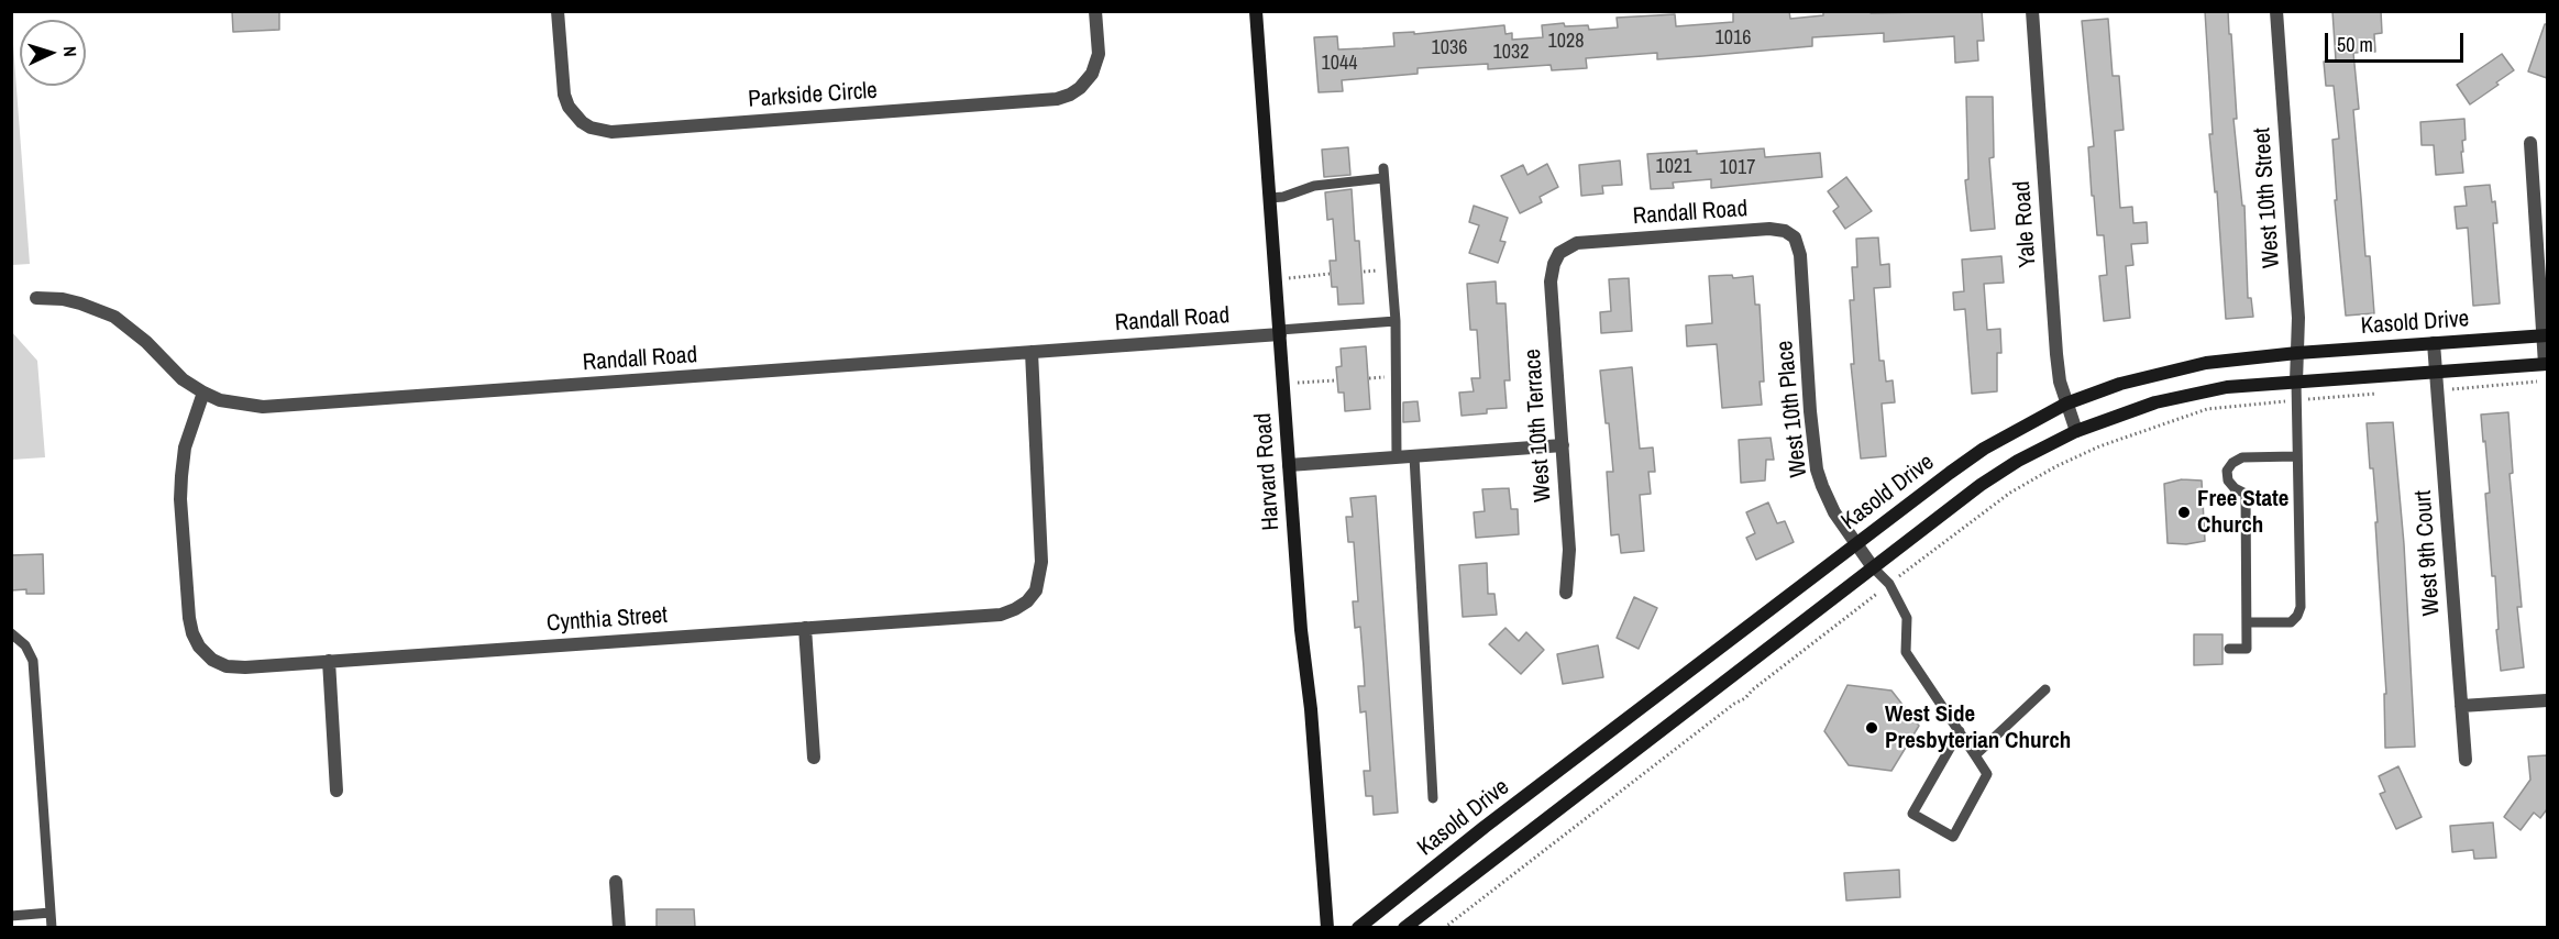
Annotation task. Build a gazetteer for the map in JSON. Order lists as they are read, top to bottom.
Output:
{
  "streets": {
    "main road": ["Kasold Drive", "Harvard Road"],
    "street": [
      "Parkside Circle",
      "West 10th Street",
      "Randall Road",
      "Yale Road",
      "West 10th Place",
      "West 10th Terrace",
      "West 9th Court",
      "Cynthia Street"
    ]
  },
  "crossings": [
    ["West 10th Street", "Kasold Drive"],
    ["Randall Road", "West 10th Place"],
    ["Randall Road", "West 10th Terrace"],
    ["Randall Road", "Harvard Road"],
    ["Randall Road", "Cynthia Street"],
    ["Yale Road", "Kasold Drive"],
    ["Kasold Drive", "West 10th Place"],
    ["Kasold Drive", "West 9th Court"]
  ],
  "places": ["Free State Church", "West Side Presbyterian Church"],
  "house_numbers": [
    "1016",
    "1028",
    "1036",
    "1032",
    "1044",
    "1021",
    "1017"
  ],
  "scale_bar": "50 m",
  "north": "right"
}
